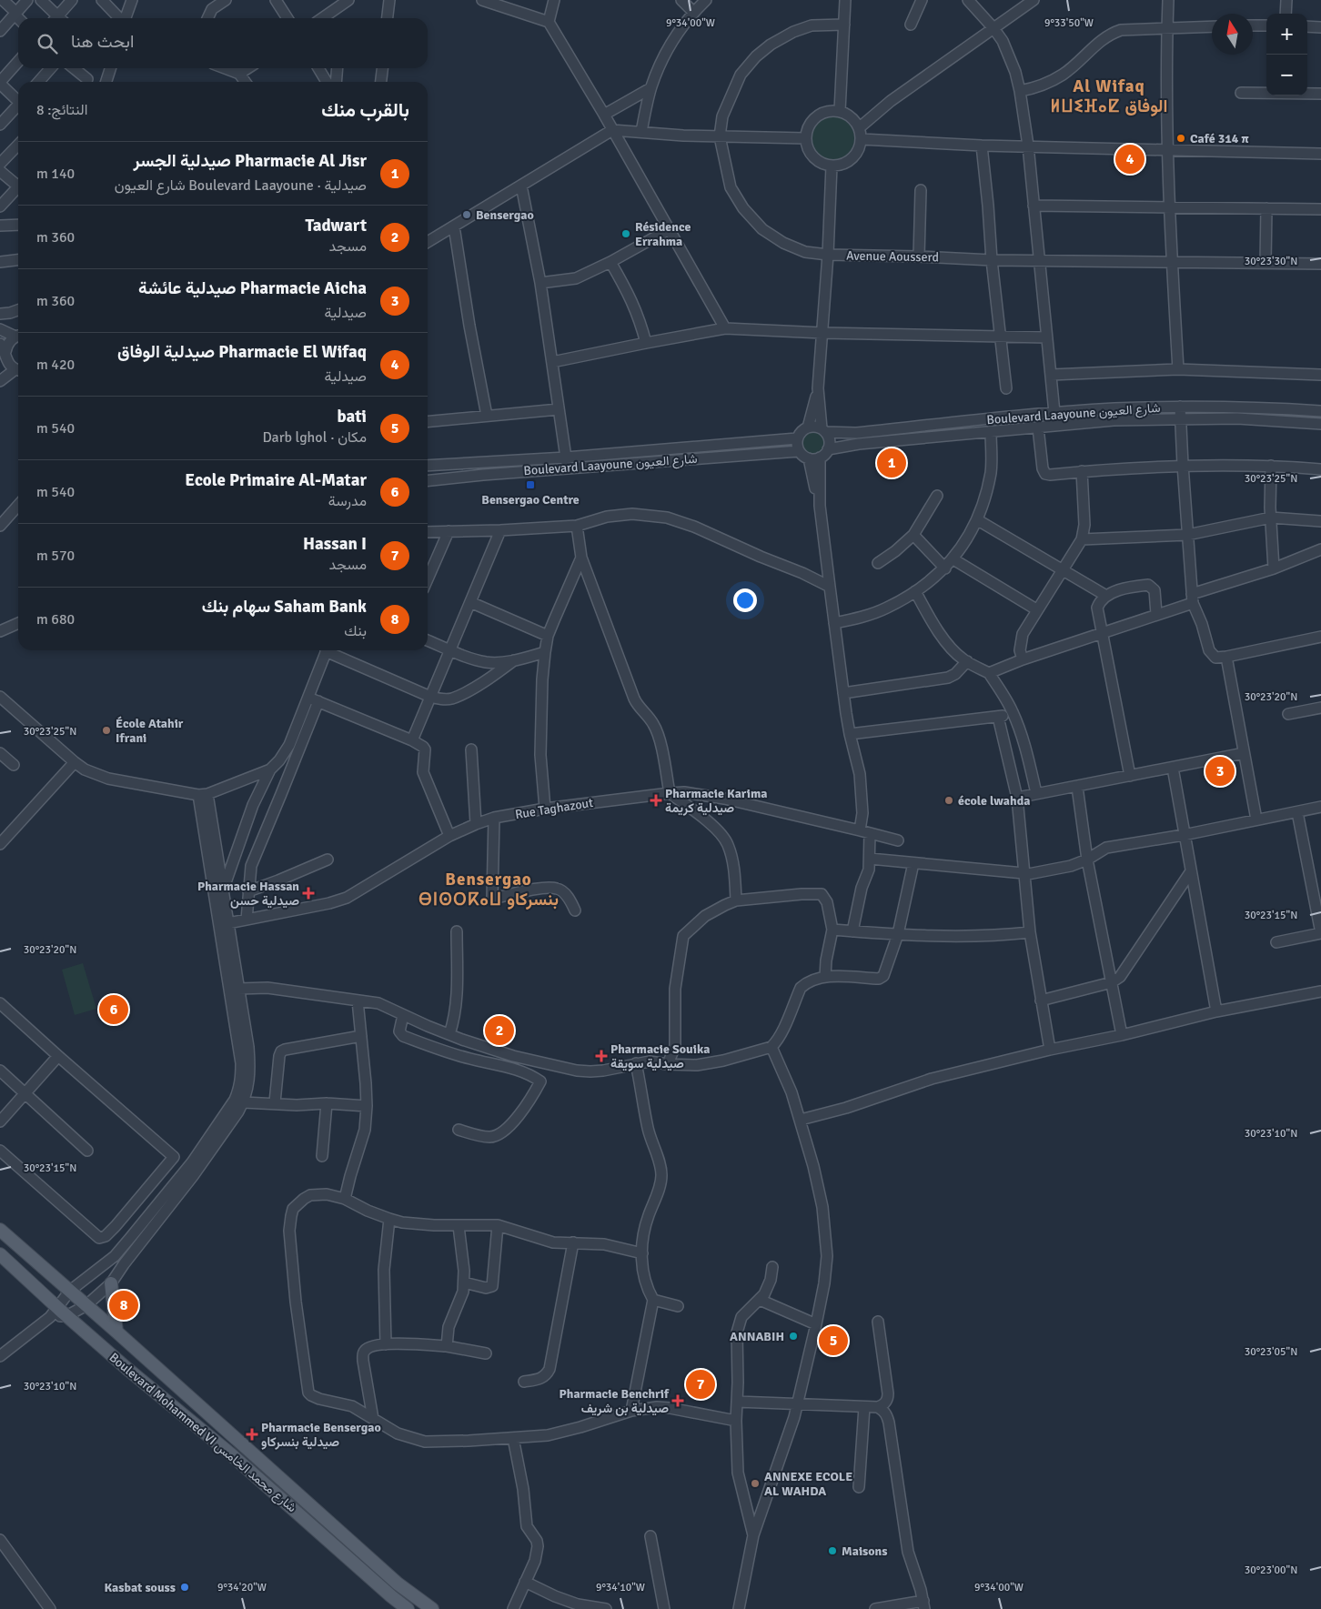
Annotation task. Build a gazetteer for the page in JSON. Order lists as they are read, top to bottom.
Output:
{
  "streets": {
    "main road": ["Boulevard Mohammed VI شارع محمد الخامس"],
    "street": ["Avenue Aousserd", "Boulevard Laayoune شارع العيون", "Rue Taghazout"]
  },
  "districts": ["Al Wifaq ⵍⵡⵉⴼⴰⵇ الوفاق", "Bensergao ⴱⵏⵙⵔⴽⴰⵡ بنسركاو"],
  "places": {
    "other": [
      "Café 314 π",
      "Bensergao",
      "Résidence Errahma",
      "École Atahir Ifrani",
      "école lwahda",
      "ANNABIH",
      "ANNEXE ECOLE AL WAHDA",
      "Maisons",
      "Kasbat souss"
    ],
    "transit": ["Bensergao Centre"],
    "health": [
      "Pharmacie Karima صيدلية كريمة",
      "Pharmacie Hassan صيدلية حسن",
      "Pharmacie Souika صيدلية سويقة",
      "Pharmacie Benchrif صيدلية بن شريف",
      "Pharmacie Bensergao صيدلية بنسركاو"
    ]
  },
  "north": "top",
  "page": {
    "map_buttons": ["+", "−"],
    "search": "ابحث هنا",
    "heading": ["بالقرب منك", "النتائج: 8"],
    "list": [
      {
        "mark": "1",
        "name": "Pharmacie Al Jisr صيدلية الجسر",
        "note": "صيدلية · Boulevard Laayoune شارع العيون",
        "value": "140 m"
      },
      {
        "mark": "2",
        "name": "Tadwart",
        "note": "مسجد",
        "value": "360 m"
      },
      {
        "mark": "3",
        "name": "Pharmacie Aicha صيدلية عائشة",
        "note": "صيدلية",
        "value": "360 m"
      },
      {
        "mark": "4",
        "name": "Pharmacie El Wifaq صيدلية الوفاق",
        "note": "صيدلية",
        "value": "420 m"
      },
      {
        "mark": "5",
        "name": "bati",
        "note": "مكان · Darb lghol",
        "value": "540 m"
      },
      {
        "mark": "6",
        "name": "Ecole Primaire Al-Matar",
        "note": "مدرسة",
        "value": "540 m"
      },
      {
        "mark": "7",
        "name": "Hassan I",
        "note": "مسجد",
        "value": "570 m"
      },
      {
        "mark": "8",
        "name": "Saham Bank سهام بنك",
        "note": "بنك",
        "value": "680 m"
      }
    ],
    "pins": [
      "4",
      "1",
      "3",
      "6",
      "2",
      "8",
      "5",
      "7"
    ]
  },
  "coordinates": [
    "9°34'00\"W",
    "9°33'50\"W",
    "30°23'30\"N",
    "30°23'25\"N",
    "30°23'20\"N",
    "30°23'15\"N",
    "30°23'10\"N",
    "30°23'05\"N",
    "30°23'00\"N",
    "9°34'20\"W",
    "9°34'10\"W"
  ]
}
